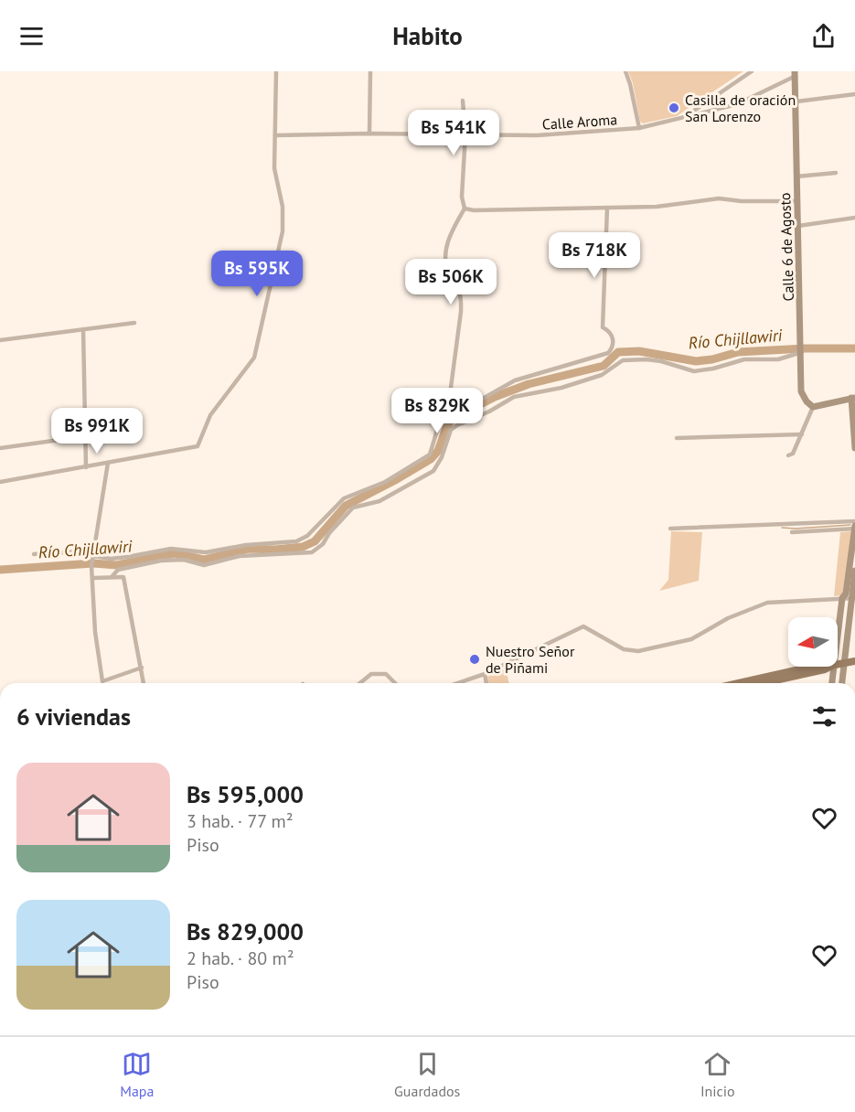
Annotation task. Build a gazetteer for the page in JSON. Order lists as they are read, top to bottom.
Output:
{
  "streets": {
    "main road": ["Calle 6 de Agosto"],
    "street": ["Calle Aroma"]
  },
  "crossings": [
    ["Calle Aroma", "Calle 6 de Agosto"]
  ],
  "water": ["Río Chijllawiri"],
  "places": ["Casilla de oración San Lorenzo", "Nuestro Señor de Piñami"],
  "north": "left",
  "page": {
    "header": "Habito",
    "price": [
      "Bs 541K",
      "Bs 718K",
      "Bs 595K",
      "Bs 506K",
      "Bs 829K",
      "Bs 991K"
    ],
    "heading": "6 viviendas",
    "list": [
      {
        "name": "Bs 595,000",
        "note": "3 hab. · 77 m² · Piso"
      },
      {
        "name": "Bs 829,000",
        "note": "2 hab. · 80 m² · Piso"
      }
    ],
    "tabs": ["Mapa", "Guardados", "Inicio"]
  }
}
